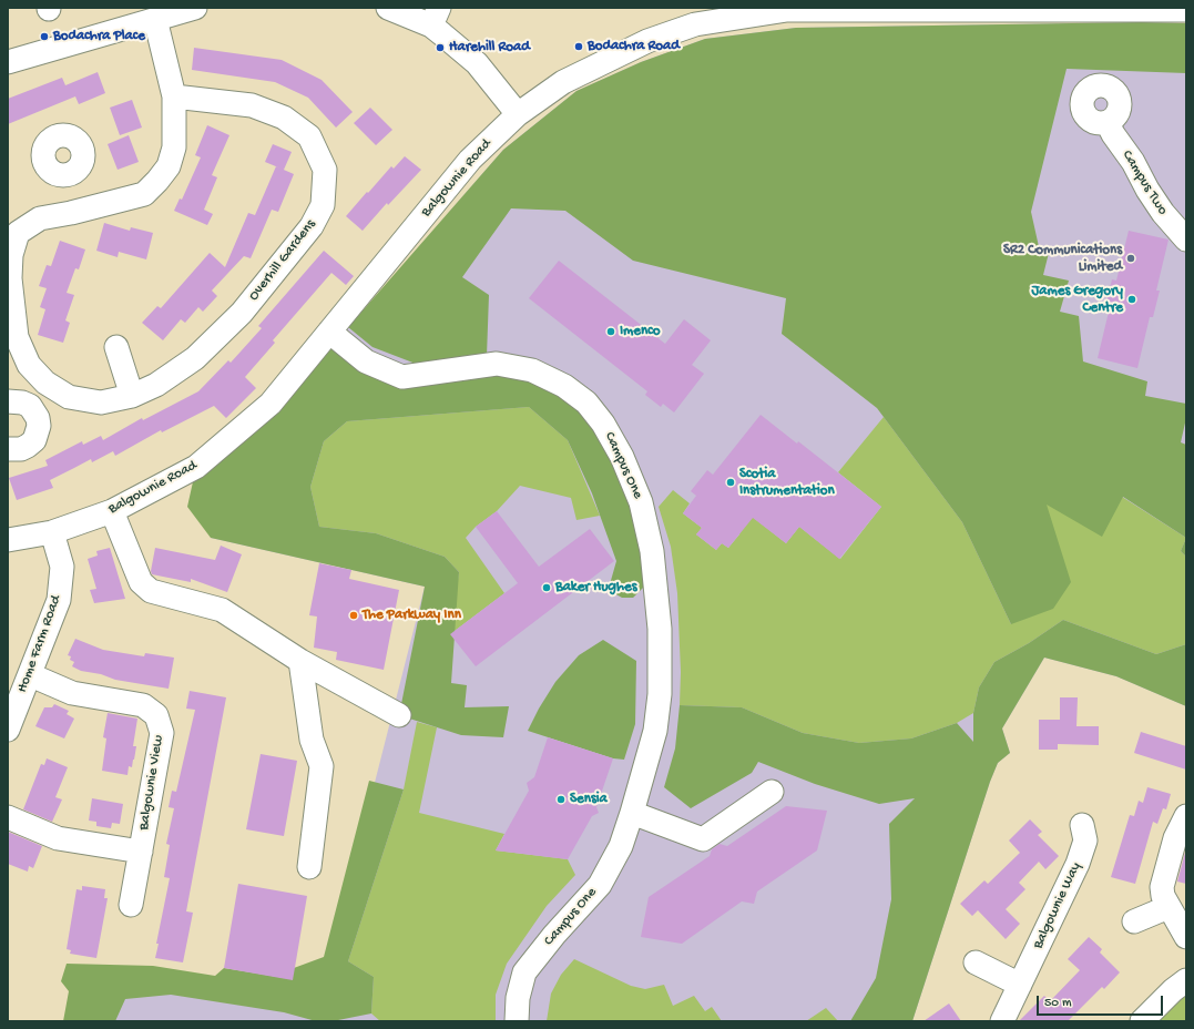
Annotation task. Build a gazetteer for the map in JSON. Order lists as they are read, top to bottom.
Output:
{
  "streets": {
    "street": [
      "Balgownie Road",
      "Campus Two",
      "Overhill Gardens",
      "Campus One",
      "Home Farm Road",
      "Balgownie View",
      "Balgownie Way"
    ]
  },
  "crossings": [
    ["Balgownie Road", "Campus One"],
    ["Balgownie Road", "Home Farm Road"],
    ["Home Farm Road", "Balgownie View"]
  ],
  "places": [
    "Bodachra Place",
    "Bodachra Road",
    "Harehill Road",
    "SR2 Communications Limited",
    "James Gregory Centre",
    "Imenco",
    "Scotia Instrumentation",
    "Baker Hughes",
    "The Parkway Inn",
    "Sensia"
  ],
  "scale_bar": "50 m"
}
